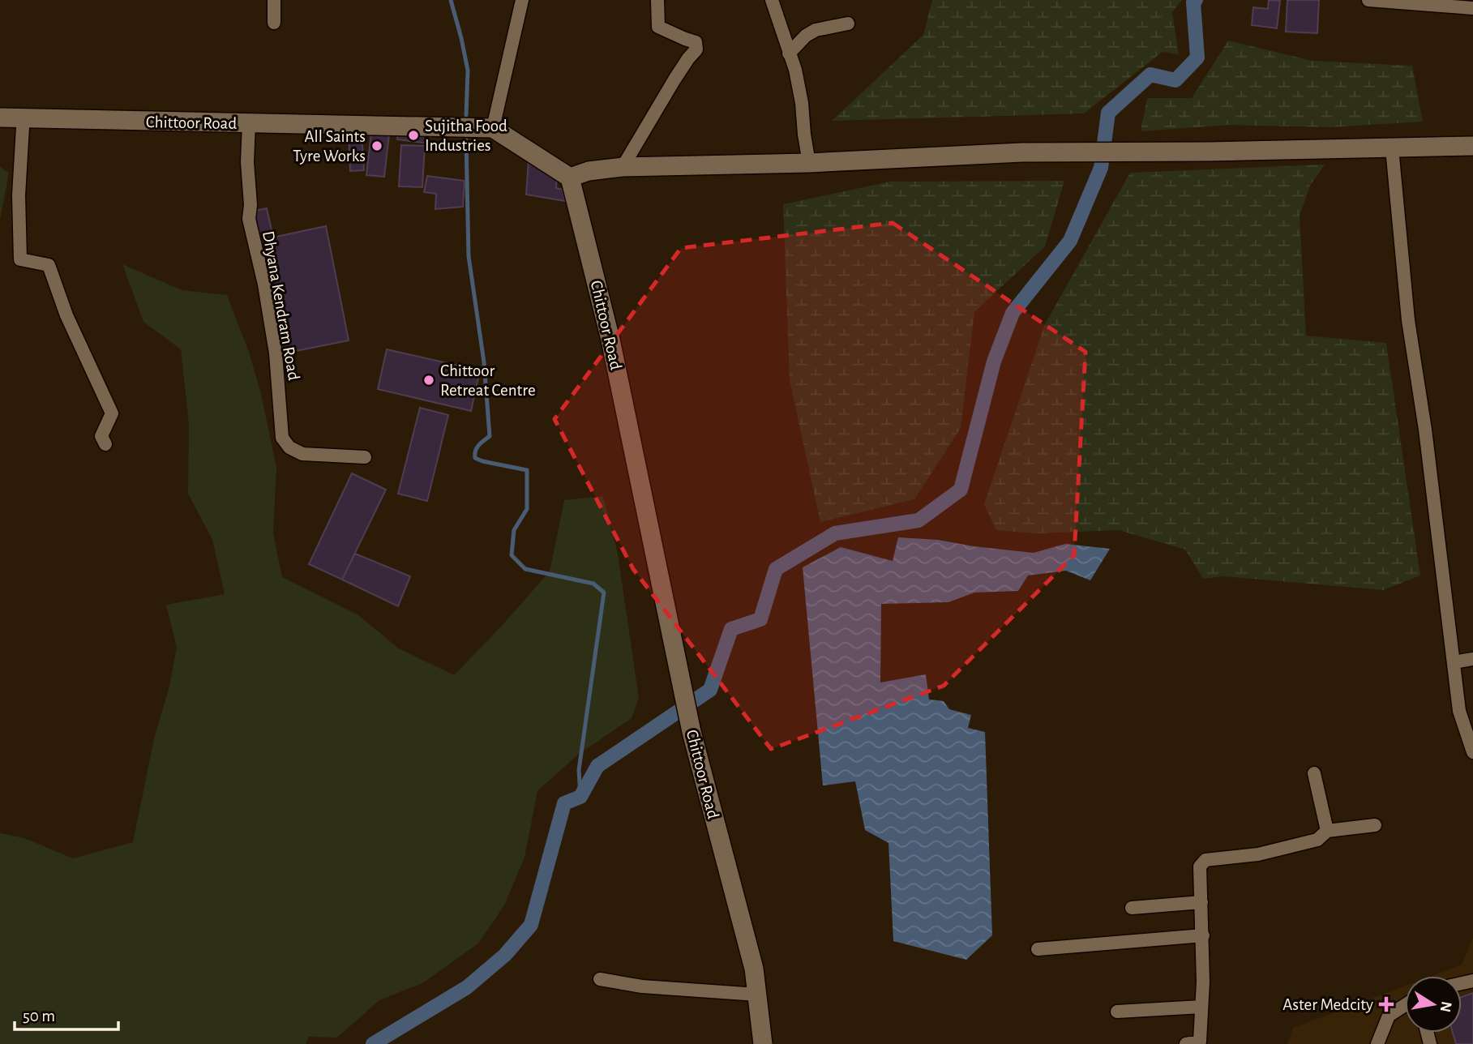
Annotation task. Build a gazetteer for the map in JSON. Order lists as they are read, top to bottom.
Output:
{
  "streets": {
    "main road": ["Chittoor Road"],
    "street": ["Dhyana Kendram Road"]
  },
  "crossings": [
    ["Chittoor Road", "Dhyana Kendram Road"]
  ],
  "places": {
    "other": ["Sujitha Food Industries", "All Saints Tyre Works", "Chittoor Retreat Centre"],
    "health": ["Aster Medcity"]
  },
  "scale_bar": "50 m",
  "north": "right"
}
